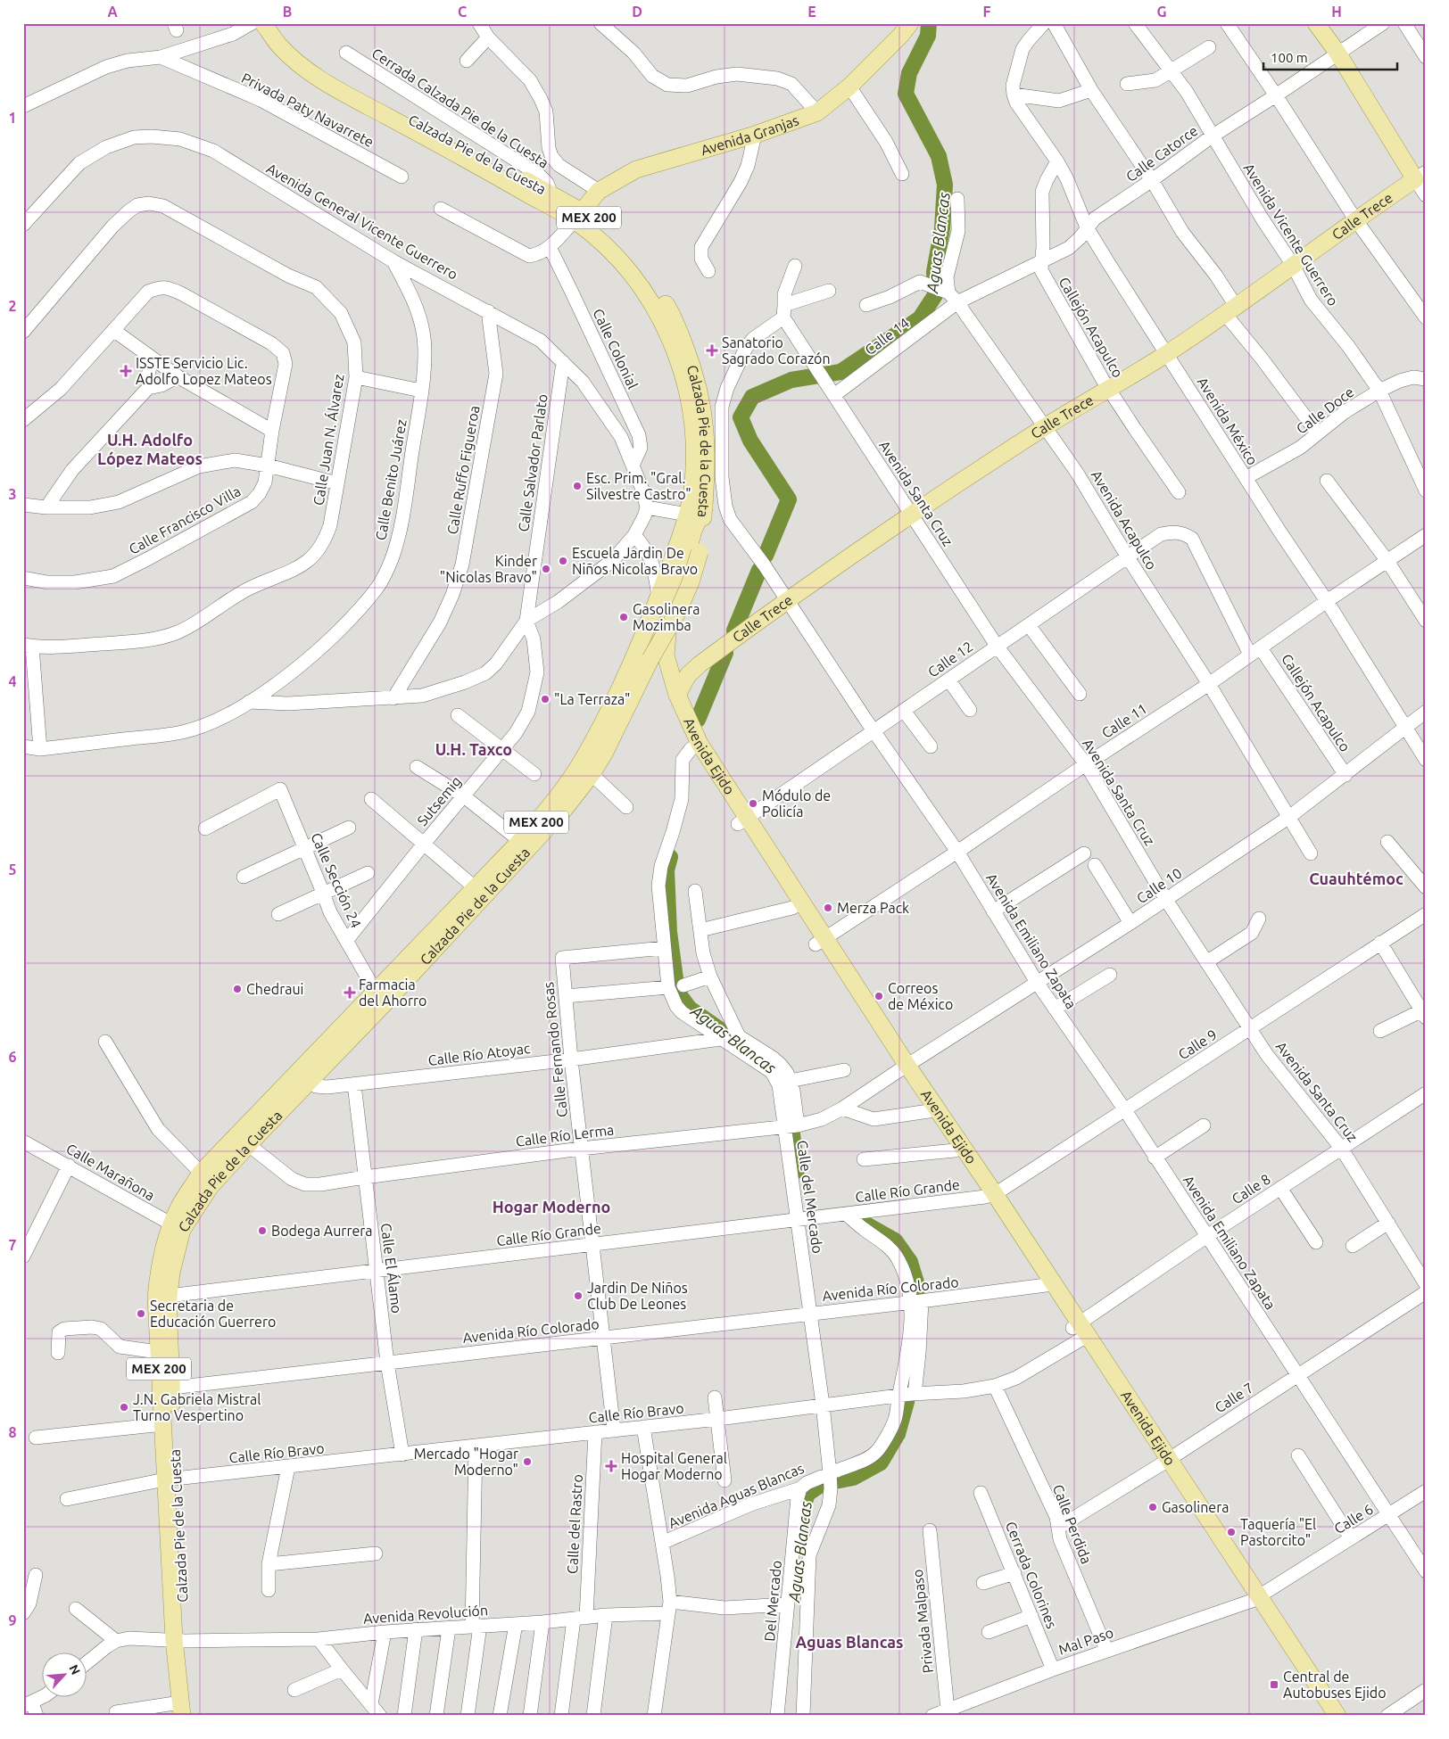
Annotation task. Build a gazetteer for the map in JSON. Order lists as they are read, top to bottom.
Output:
{
  "streets": {
    "main road": [
      "Avenida Granjas",
      "Calzada Pie de la Cuesta",
      "Calle Trece",
      "MEX 200",
      "Avenida Ejido"
    ],
    "street": [
      "Cerrada Calzada Pie de la Cuesta",
      "Privada Paty Navarrete",
      "Calle Catorce",
      "Avenida General Vicente Guerrero",
      "Avenida Vicente Guerrero",
      "Callejón Acapulco",
      "Calle 14",
      "Calle Colonial",
      "Calle Doce",
      "Avenida México",
      "Calle Juan N. Álvarez",
      "Calle Salvador Parlato",
      "Calle Ruffo Figueroa",
      "Calle Benito Juárez",
      "Avenida Santa Cruz",
      "Calle Francisco Villa",
      "Avenida Acapulco",
      "Calle 12",
      "Calle 11",
      "Sutsemig",
      "Calle Sección 24",
      "Calle 10",
      "Avenida Emiliano Zapata",
      "Calle 9",
      "Calle Fernando Rosas",
      "Calle Río Atoyac",
      "Calle Río Lerma",
      "Calle Marañona",
      "Calle 8",
      "Calle Río Grande",
      "Calle del Mercado",
      "Calle El Álamo",
      "Avenida Río Colorado",
      "Calle 7",
      "Calle Río Bravo",
      "Avenida Aguas Blancas",
      "Calle 6",
      "Calle del Rastro",
      "Calle Perdida",
      "Cerrada Colorines",
      "Del Mercado",
      "Avenida Revolución",
      "Privada Malpaso",
      "Mal Paso"
    ]
  },
  "crossings": [
    ["Cerrada Calzada Pie de la Cuesta", "Calzada Pie de la Cuesta"],
    ["Avenida Granjas", "Calzada Pie de la Cuesta"],
    ["Calle Catorce", "Avenida Vicente Guerrero"],
    ["Calle Catorce", "Callejón Acapulco"],
    ["Calle Catorce", "Calle 14"],
    ["Calle Catorce", "Avenida México"],
    ["Calle Catorce", "Avenida Acapulco"],
    ["Calzada Pie de la Cuesta", "Avenida Ejido"],
    ["Calzada Pie de la Cuesta", "Calle Sección 24"],
    ["Calzada Pie de la Cuesta", "Calle Río Atoyac"],
    ["Calzada Pie de la Cuesta", "Calle Río Lerma"],
    ["Calzada Pie de la Cuesta", "Calle Marañona"],
    ["Calzada Pie de la Cuesta", "Calle Río Grande"],
    ["Calzada Pie de la Cuesta", "Avenida Río Colorado"],
    ["Calzada Pie de la Cuesta", "Calle Río Bravo"],
    ["Calzada Pie de la Cuesta", "Avenida Revolución"],
    ["Calle Trece", "Avenida Vicente Guerrero"],
    ["Calle Trece", "Callejón Acapulco"],
    ["Calle Trece", "Avenida México"],
    ["Calle Trece", "Avenida Santa Cruz"],
    ["Calle Trece", "Avenida Acapulco"],
    ["Calle Trece", "Avenida Ejido"],
    ["Calle Trece", "Avenida Emiliano Zapata"],
    ["Avenida General Vicente Guerrero", "Calle Colonial"],
    ["Avenida General Vicente Guerrero", "Calle Salvador Parlato"],
    ["Avenida General Vicente Guerrero", "Calle Ruffo Figueroa"],
    ["Avenida General Vicente Guerrero", "Calle Benito Juárez"],
    ["Avenida Vicente Guerrero", "Calle Doce"],
    ["Callejón Acapulco", "Avenida México"],
    ["Callejón Acapulco", "Calle 12"],
    ["Callejón Acapulco", "Calle 11"],
    ["Callejón Acapulco", "Calle 10"],
    ["Calle 14", "Avenida Santa Cruz"],
    ["Calle 14", "Avenida Acapulco"],
    ["Calle Doce", "Avenida México"],
    ["Avenida México", "Calle 11"],
    ["Avenida México", "Calle 10"],
    ["Calle Salvador Parlato", "Sutsemig"],
    ["Avenida Santa Cruz", "Calle 12"],
    ["Avenida Santa Cruz", "Calle 11"],
    ["Avenida Santa Cruz", "Calle 10"],
    ["Avenida Santa Cruz", "Avenida Emiliano Zapata"],
    ["Avenida Santa Cruz", "Calle 9"],
    ["Avenida Santa Cruz", "Calle 8"],
    ["Avenida Acapulco", "Calle 12"],
    ["Avenida Acapulco", "Calle 11"],
    ["Avenida Acapulco", "Calle 10"],
    ["Calle 12", "Avenida Ejido"],
    ["Calle 12", "Avenida Emiliano Zapata"],
    ["Calle 11", "Avenida Ejido"],
    ["Calle 11", "Avenida Emiliano Zapata"],
    ["Avenida Ejido", "Calle 10"],
    ["Avenida Ejido", "Calle 9"],
    ["Avenida Ejido", "Calle Río Lerma"],
    ["Avenida Ejido", "Calle 8"],
    ["Avenida Ejido", "Calle Río Grande"],
    ["Avenida Ejido", "Calle del Mercado"],
    ["Avenida Ejido", "Avenida Río Colorado"],
    ["Avenida Ejido", "Calle 7"],
    ["Avenida Ejido", "Calle Río Bravo"],
    ["Avenida Ejido", "Calle 6"],
    ["Avenida Ejido", "Mal Paso"],
    ["Sutsemig", "Calle Sección 24"],
    ["Calle 10", "Avenida Emiliano Zapata"],
    ["Calle 10", "Calle Río Lerma"],
    ["Avenida Emiliano Zapata", "Calle 9"],
    ["Avenida Emiliano Zapata", "Calle 8"],
    ["Avenida Emiliano Zapata", "Calle 7"],
    ["Avenida Emiliano Zapata", "Calle 6"],
    ["Calle 9", "Calle Río Grande"],
    ["Calle Fernando Rosas", "Calle Río Atoyac"],
    ["Calle Fernando Rosas", "Calle Río Lerma"],
    ["Calle Fernando Rosas", "Calle Río Grande"],
    ["Calle Fernando Rosas", "Calle del Mercado"],
    ["Calle Fernando Rosas", "Avenida Río Colorado"],
    ["Calle Fernando Rosas", "Calle Río Bravo"],
    ["Calle Río Atoyac", "Calle del Mercado"],
    ["Calle Río Atoyac", "Calle El Álamo"],
    ["Calle Río Lerma", "Calle del Mercado"],
    ["Calle Río Lerma", "Calle El Álamo"],
    ["Calle 8", "Calle Río Bravo"],
    ["Calle Río Grande", "Calle del Mercado"],
    ["Calle Río Grande", "Calle El Álamo"],
    ["Calle del Mercado", "Avenida Río Colorado"],
    ["Calle del Mercado", "Calle Río Bravo"],
    ["Calle del Mercado", "Avenida Aguas Blancas"],
    ["Calle El Álamo", "Avenida Río Colorado"],
    ["Calle El Álamo", "Calle Río Bravo"],
    ["Calle 7", "Calle Perdida"],
    ["Calle Río Bravo", "Avenida Aguas Blancas"],
    ["Calle Río Bravo", "Calle del Rastro"],
    ["Calle Río Bravo", "Calle Perdida"],
    ["Avenida Aguas Blancas", "Del Mercado"],
    ["Avenida Aguas Blancas", "Avenida Revolución"],
    ["Calle 6", "Mal Paso"],
    ["Calle del Rastro", "Avenida Revolución"],
    ["Calle Perdida", "Mal Paso"],
    ["Cerrada Colorines", "Mal Paso"],
    ["Del Mercado", "Avenida Revolución"],
    ["Privada Malpaso", "Mal Paso"]
  ],
  "districts": [
    "U.H. Adolfo López Mateos",
    "U.H. Taxco",
    "Cuauhtémoc",
    "Hogar Moderno",
    "Aguas Blancas"
  ],
  "water": ["Aguas Blancas"],
  "places": {
    "health": [
      "Sanatorio Sagrado Corazón",
      "ISSTE Servicio Lic. Adolfo Lopez Mateos",
      "Farmacia del Ahorro",
      "Hospital General Hogar Moderno"
    ],
    "other": [
      "Esc. Prim. \"Gral. Silvestre Castro\"",
      "Escuela Jardin De Niños Nicolas Bravo",
      "Kinder \"Nicolas Bravo\"",
      "Gasolinera Mozimba",
      "\"La Terraza\"",
      "Módulo de Policía",
      "Merza Pack",
      "Chedraui",
      "Correos de México",
      "Bodega Aurrera",
      "Jardin De Niños Club De Leones",
      "Secretaria de Educación Guerrero",
      "J.N. Gabriela Mistral Turno Vespertino",
      "Mercado \"Hogar Moderno\"",
      "Gasolinera",
      "Taquería \"El Pastorcito\""
    ],
    "transit": ["Central de Autobuses Ejido"]
  },
  "scale_bar": "100 m",
  "north": "top right",
  "grid": {
    "columns": [
      "A",
      "B",
      "C",
      "D",
      "E",
      "F",
      "G",
      "H"
    ],
    "rows": [
      "1",
      "2",
      "3",
      "4",
      "5",
      "6",
      "7",
      "8",
      "9"
    ]
  }
}
